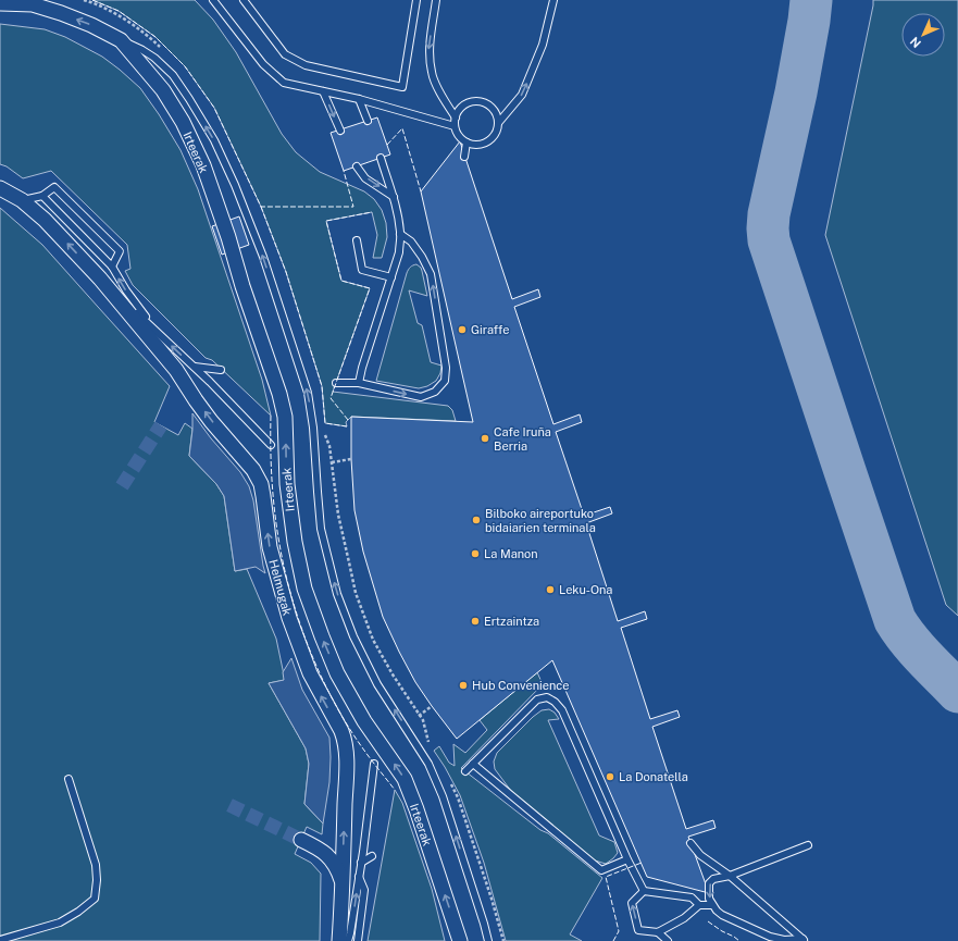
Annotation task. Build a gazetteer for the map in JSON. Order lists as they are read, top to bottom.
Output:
{
  "streets": {
    "street": ["Irteerak", "Helmugak"]
  },
  "one_way": ["Irteerak", "Helmugak"],
  "places": [
    "Giraffe",
    "Cafe Iruña Berria",
    "Bilboko aireportuko bidaiarien terminala",
    "La Manon",
    "Leku-Ona",
    "Ertzaintza",
    "Hub Convenience",
    "La Donatella"
  ],
  "north": "bottom left"
}
